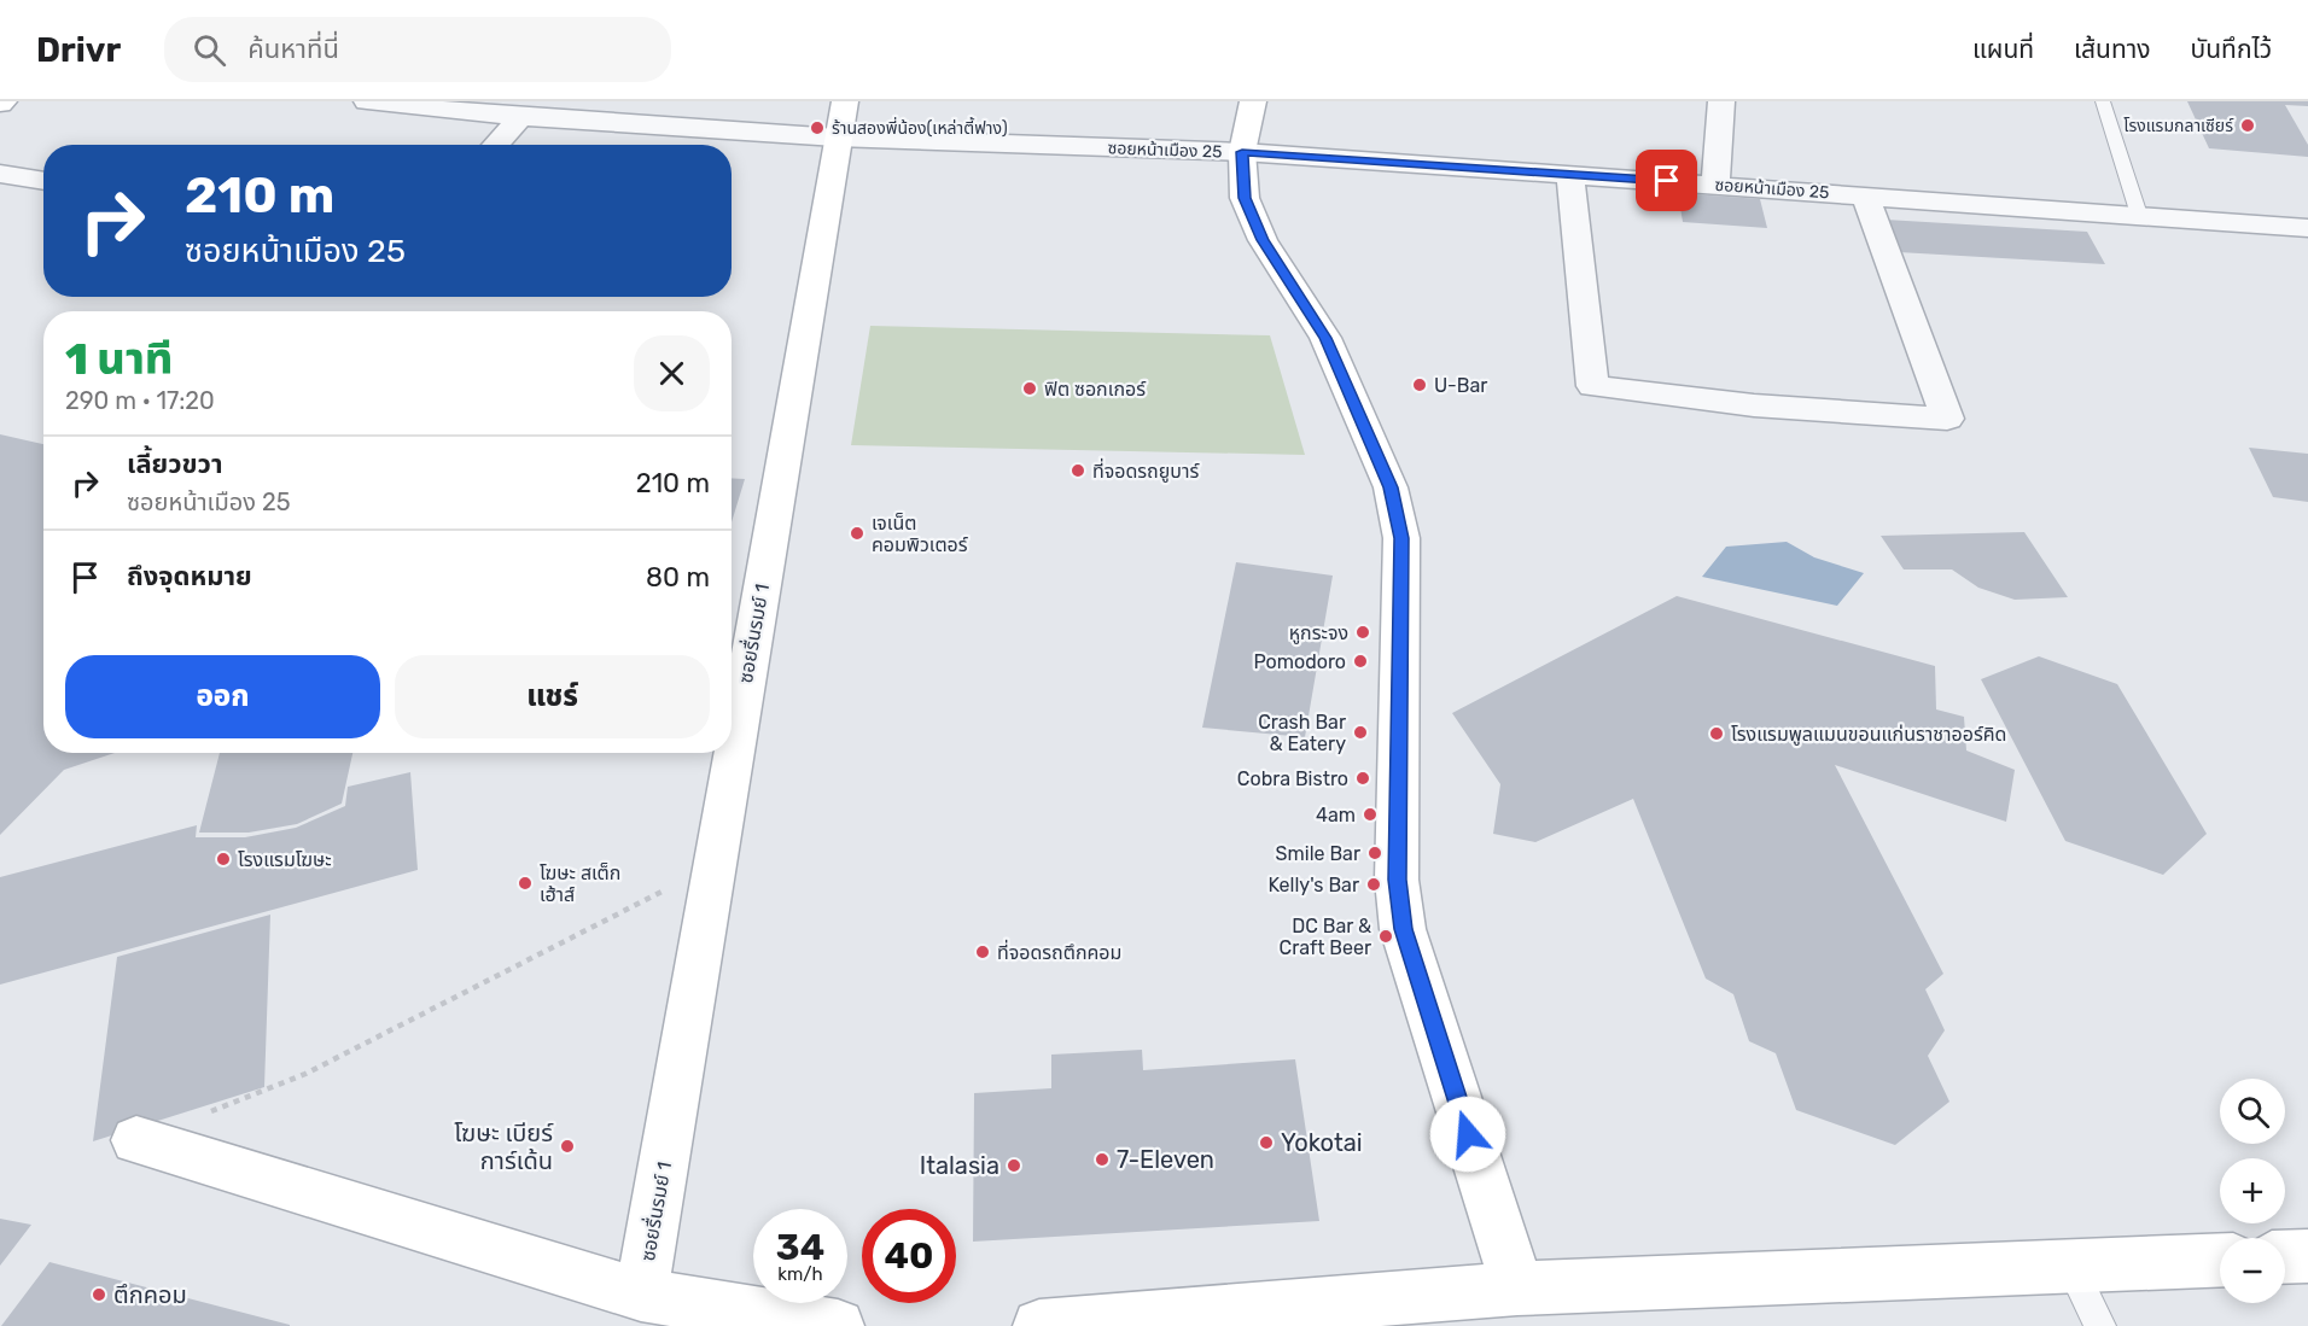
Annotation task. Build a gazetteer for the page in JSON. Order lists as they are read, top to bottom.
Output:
{
  "streets": {
    "street": ["ซอยหน้าเมือง 25", "ซอยรื่นรมย์ 1"]
  },
  "crossings": [
    ["ซอยหน้าเมือง 25", "ซอยรื่นรมย์ 1"]
  ],
  "places": [
    "โรงแรมกลาเซียร์",
    "ร้านสองพี่น้อง(เหล่าตี้ฟาง)",
    "U-Bar",
    "ฟิต ซอกเกอร์",
    "ที่จอดรถยูบาร์",
    "เจเน็ต คอมพิวเตอร์",
    "หูกระจง",
    "Pomodoro",
    "Crash Bar & Eatery",
    "โรงแรมพูลแมนขอนแก่นราชาออร์คิด",
    "Cobra Bistro",
    "4am",
    "Smile Bar",
    "โรงแรมโฆษะ",
    "โฆษะ สเต็ก เฮ้าส์",
    "Kelly's Bar",
    "DC Bar & Craft Beer",
    "ที่จอดรถตึกคอม",
    "Yokotai",
    "โฆษะ เบียร์ การ์เด้น",
    "7-Eleven",
    "Italasia",
    "ตึกคอม"
  ],
  "page": {
    "header": "Drivr",
    "search": "ค้นหาที่นี่",
    "nav": ["แผนที่", "เส้นทาง", "บันทึกไว้"],
    "turn": ["210 m", "ซอยหน้าเมือง 25"],
    "heading": ["1 นาที", "290 m · 17:20"],
    "list": [
      {
        "name": "เลี้ยวขวา",
        "note": "ซอยหน้าเมือง 25",
        "value": "210 m"
      },
      {
        "name": "ถึงจุดหมาย",
        "value": "80 m"
      }
    ],
    "buttons": ["ออก", "แชร์"],
    "map_buttons": ["+", "−"],
    "speed": "34 km/h",
    "limit": "40"
  }
}
